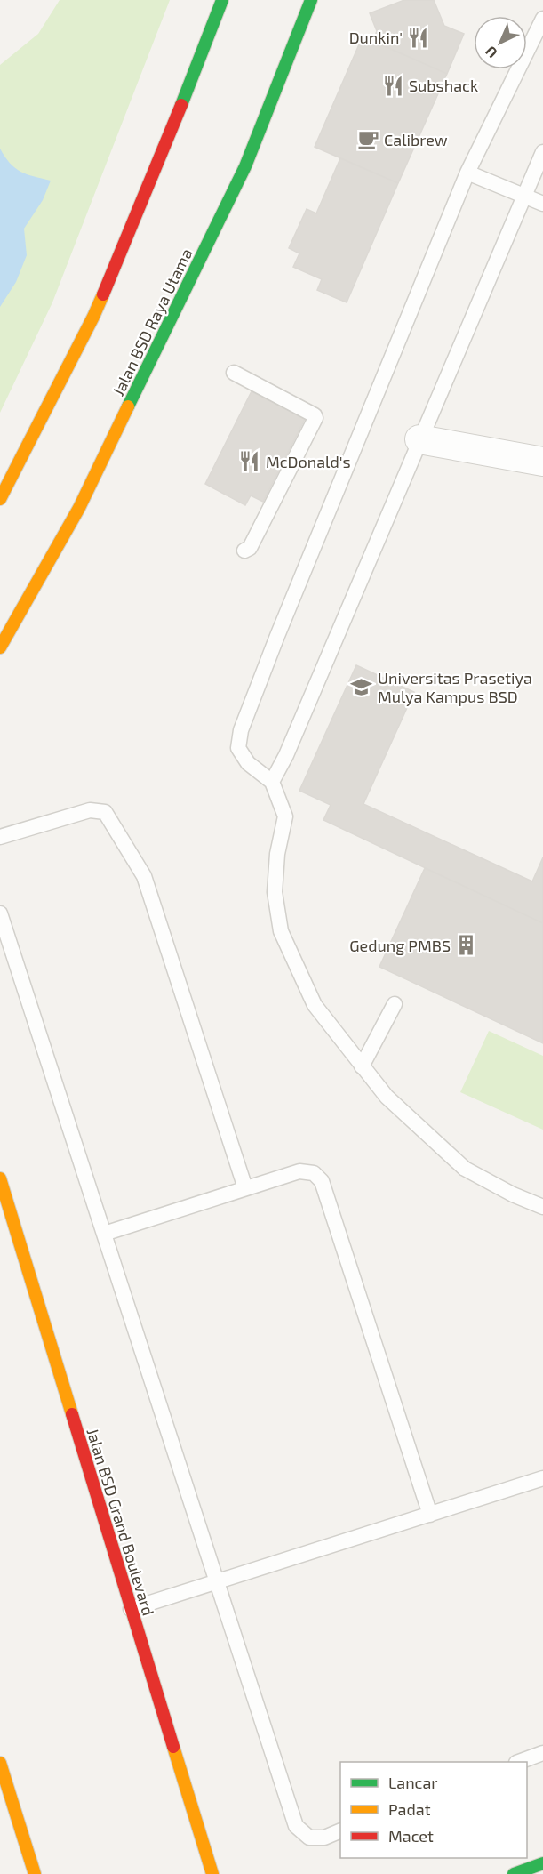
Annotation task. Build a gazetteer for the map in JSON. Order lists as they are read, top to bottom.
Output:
{
  "streets": {
    "main road": ["Jalan BSD Raya Utama", "Jalan BSD Grand Boulevard"]
  },
  "places": {
    "restaurant": ["Dunkin'", "Subshack", "McDonald's"],
    "cafe": ["Calibrew"],
    "school or university": ["Universitas Prasetiya Mulya Kampus BSD"],
    "building": ["Gedung PMBS"]
  },
  "legend": ["Lancar", "Padat", "Macet"],
  "north": "bottom left"
}
